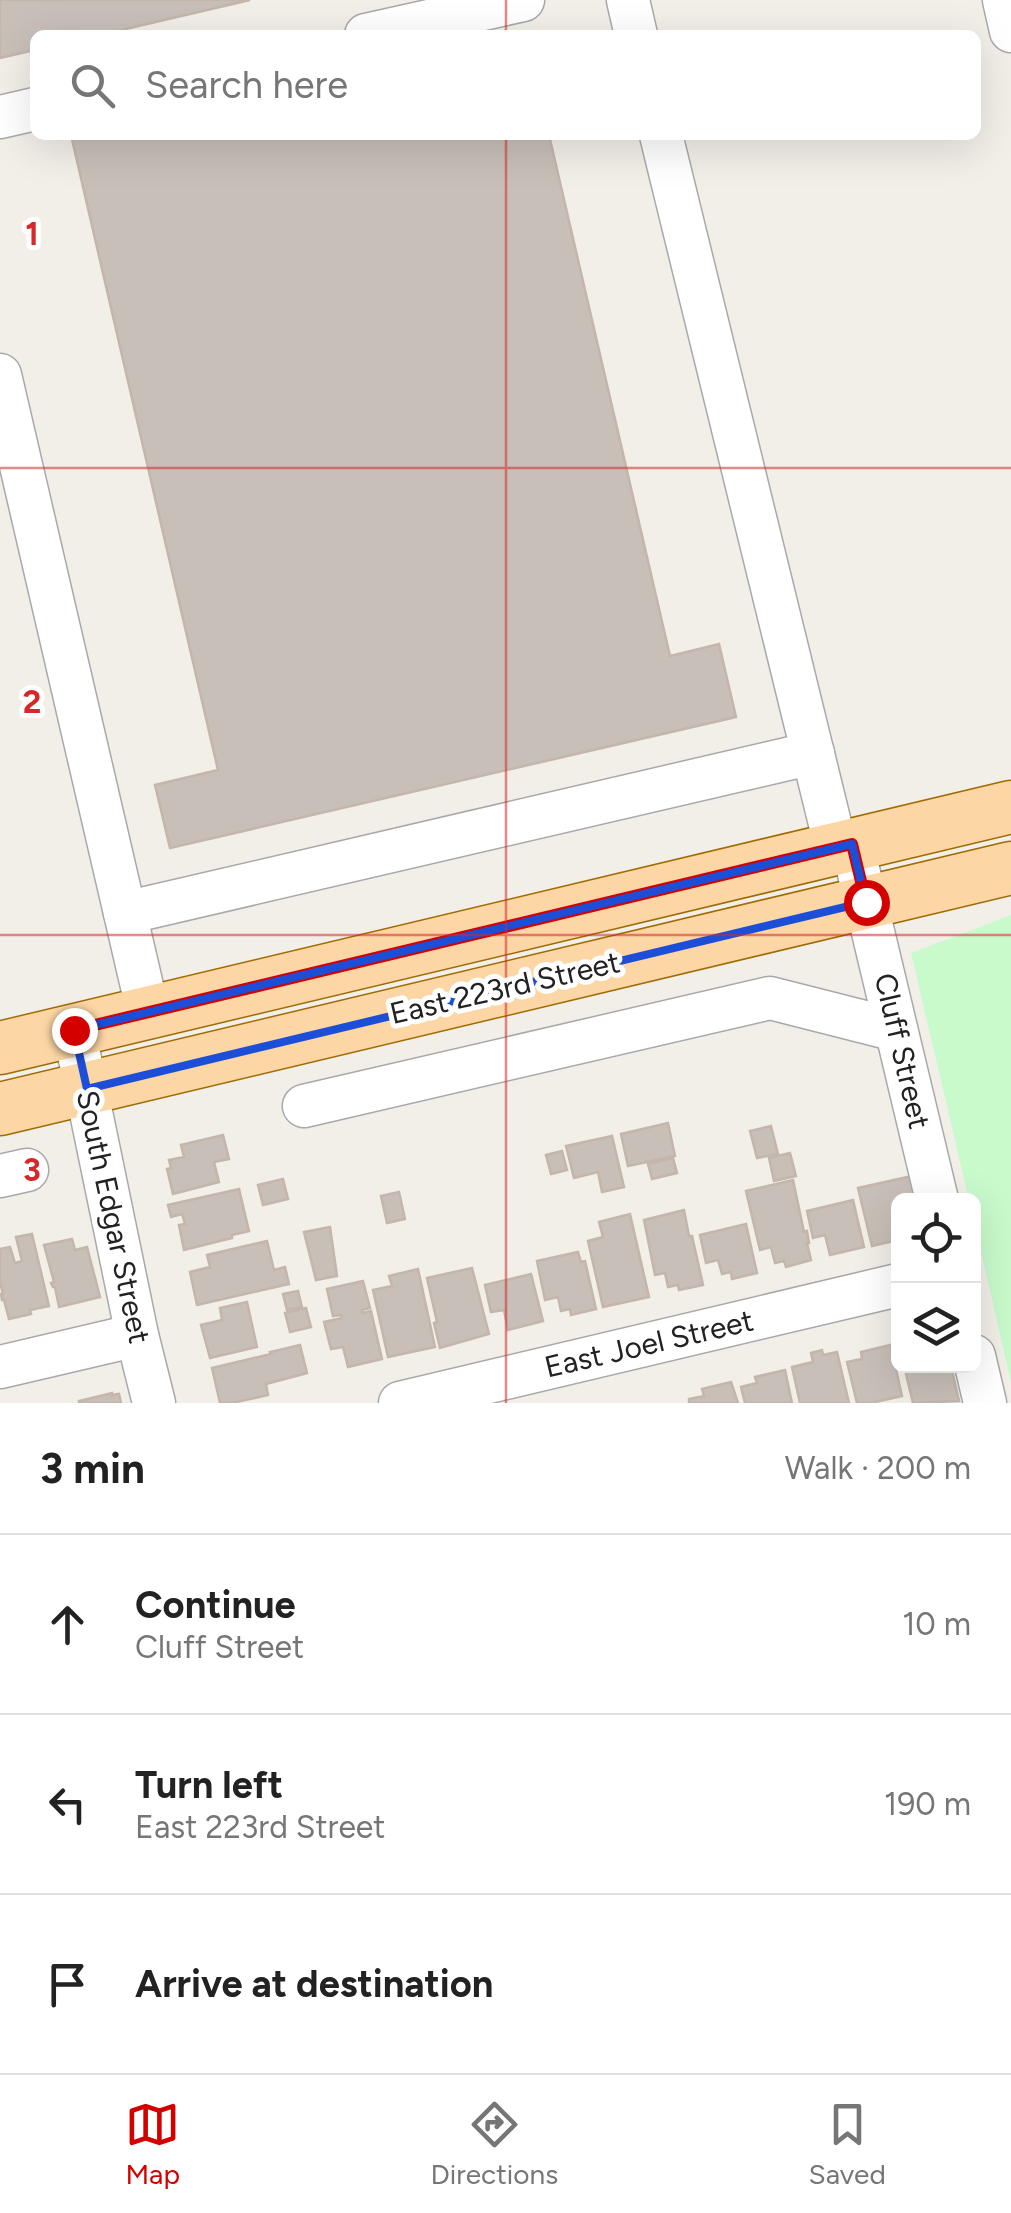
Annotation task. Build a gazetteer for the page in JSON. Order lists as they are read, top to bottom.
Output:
{
  "streets": {
    "main road": ["East 223rd Street"],
    "street": ["Cluff Street", "South Edgar Street", "East Joel Street"]
  },
  "crossings": [
    ["East 223rd Street", "Cluff Street"],
    ["East 223rd Street", "South Edgar Street"]
  ],
  "page": {
    "search": "Search here",
    "heading": ["3 min", "Walk · 200 m"],
    "list": [
      ["Continue", "Cluff Street", "10 m"],
      ["Turn left", "East 223rd Street", "190 m"],
      "Arrive at destination"
    ],
    "nav": ["Map", "Directions", "Saved"]
  },
  "grid": {
    "rows": ["1", "2", "3"]
  }
}
